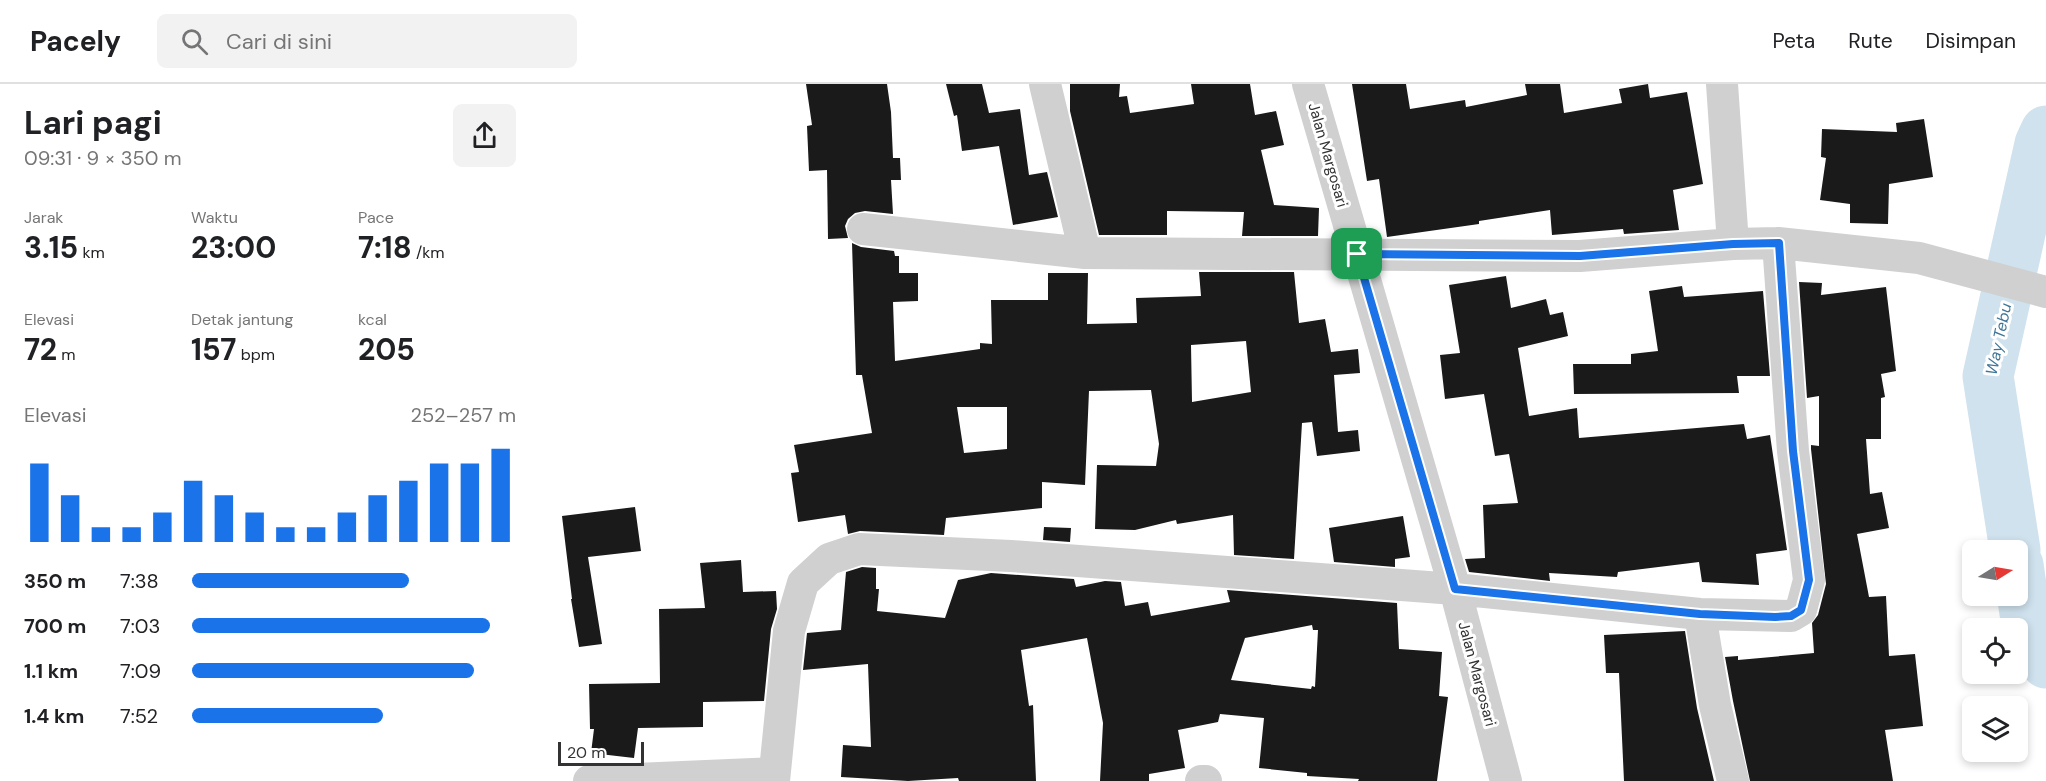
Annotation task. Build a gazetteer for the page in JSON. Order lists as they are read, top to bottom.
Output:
{
  "streets": {
    "street": ["Jalan Margosari"]
  },
  "water": ["Way Tebu"],
  "scale_bar": "20 m",
  "north": "right",
  "page": {
    "header": "Pacely",
    "search": "Cari di sini",
    "nav": ["Peta", "Rute", "Disimpan"],
    "heading": ["Lari pagi", "09:31 · 9 × 350 m"],
    "stats": [
      ["Jarak", "3.15 km"],
      ["Waktu", "23:00"],
      ["Pace", "7:18 /km"],
      ["Elevasi", "72 m"],
      ["Detak jantung", "157 bpm"],
      ["kcal", "205"]
    ],
    "chart": ["Elevasi", "252–257 m"],
    "list": [
      {
        "name": "350 m",
        "note": "7:38"
      },
      {
        "name": "700 m",
        "note": "7:03"
      },
      {
        "name": "1.1 km",
        "note": "7:09"
      },
      {
        "name": "1.4 km",
        "note": "7:52"
      }
    ],
    "scale": "20 m"
  }
}
